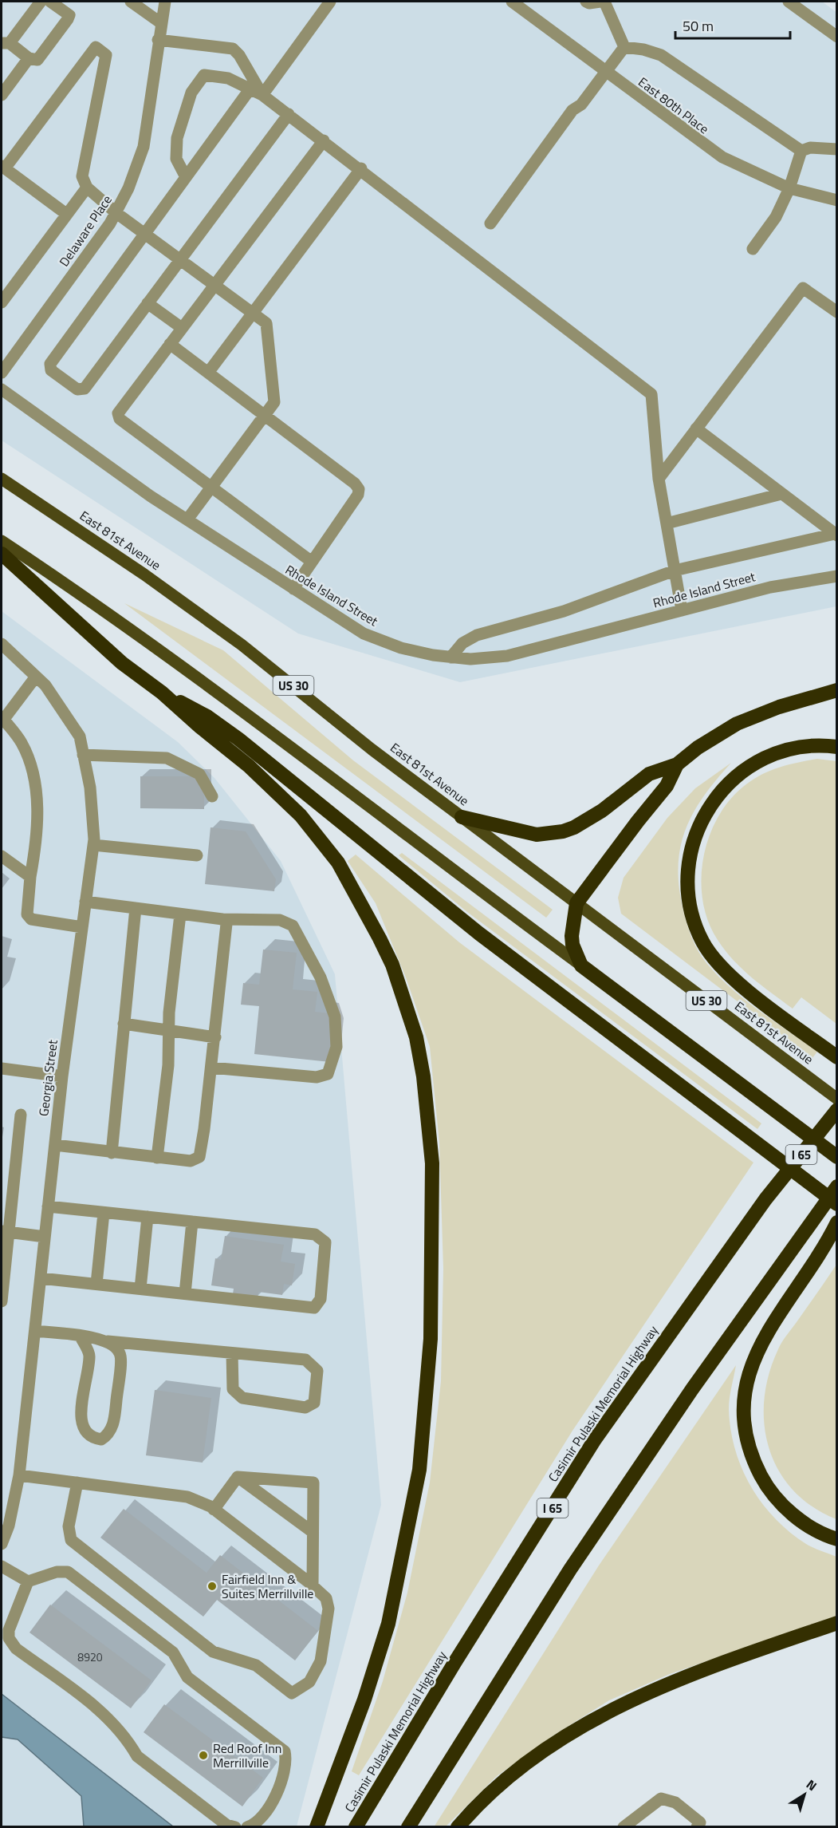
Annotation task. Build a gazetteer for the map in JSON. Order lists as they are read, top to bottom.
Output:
{
  "streets": {
    "highway": ["I 65", "Casimir Pulaski Memorial Highway"],
    "main road": ["East 81st Avenue", "US 30"],
    "street": [
      "East 80th Place",
      "Delaware Place",
      "Rhode Island Street",
      "Georgia Street"
    ]
  },
  "places": ["Fairfield Inn & Suites Merrillville", "Red Roof Inn Merrillville"],
  "house_numbers": ["8920"],
  "scale_bar": "50 m",
  "north": "top right"
}
